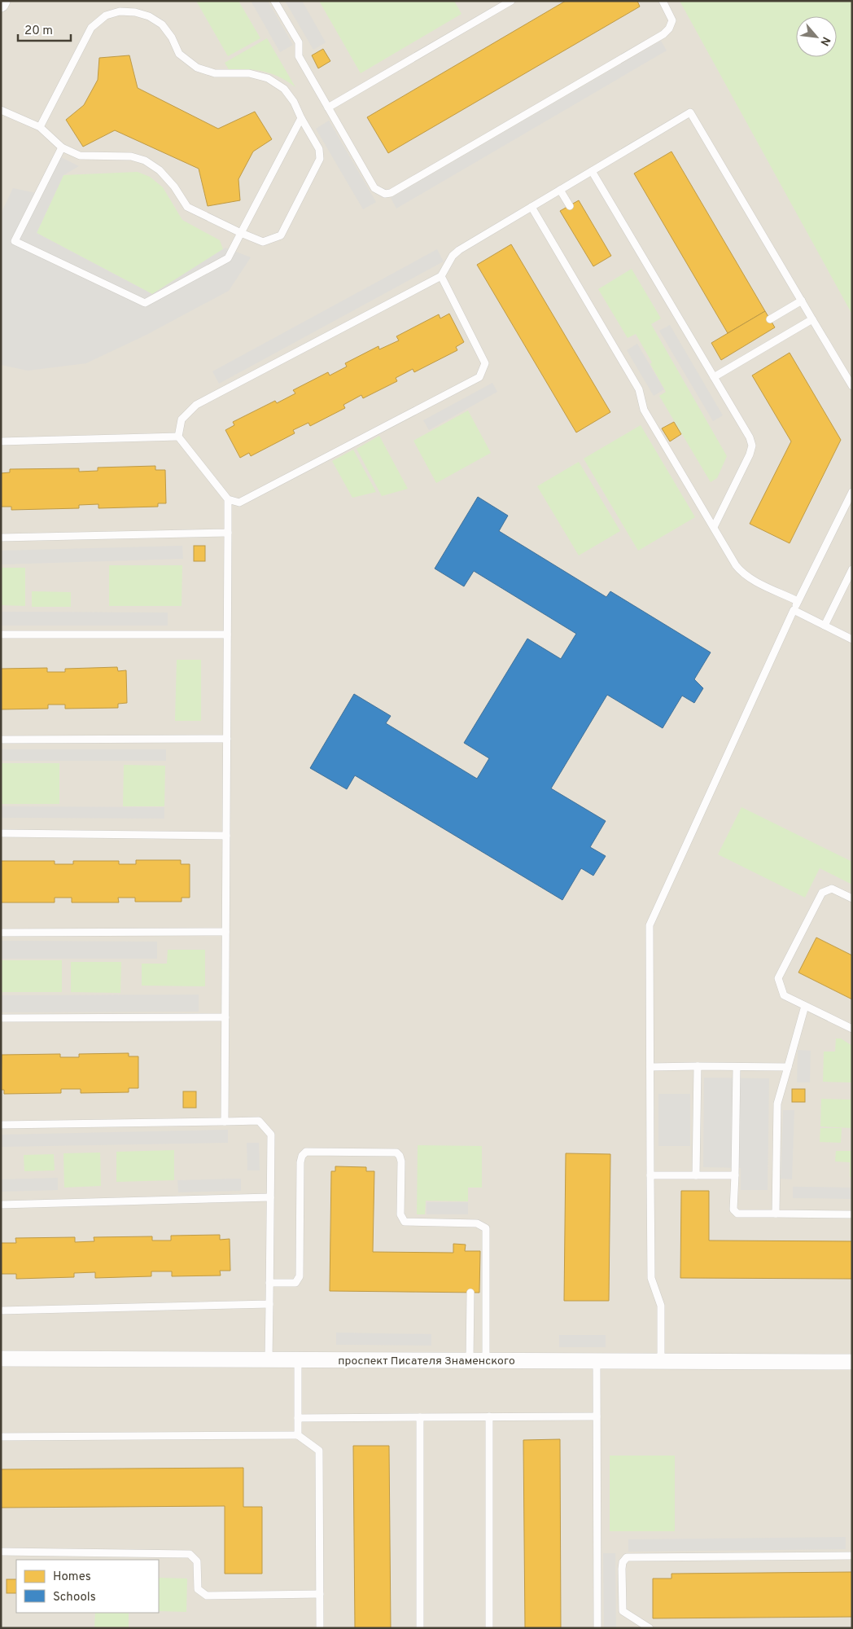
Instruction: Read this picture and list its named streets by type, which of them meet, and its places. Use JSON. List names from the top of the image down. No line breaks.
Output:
{"streets":{"street":["проспект Писателя Знаменского"]},"legend":["Homes","Schools"],"scale_bar":"20 m","north":"bottom right"}
